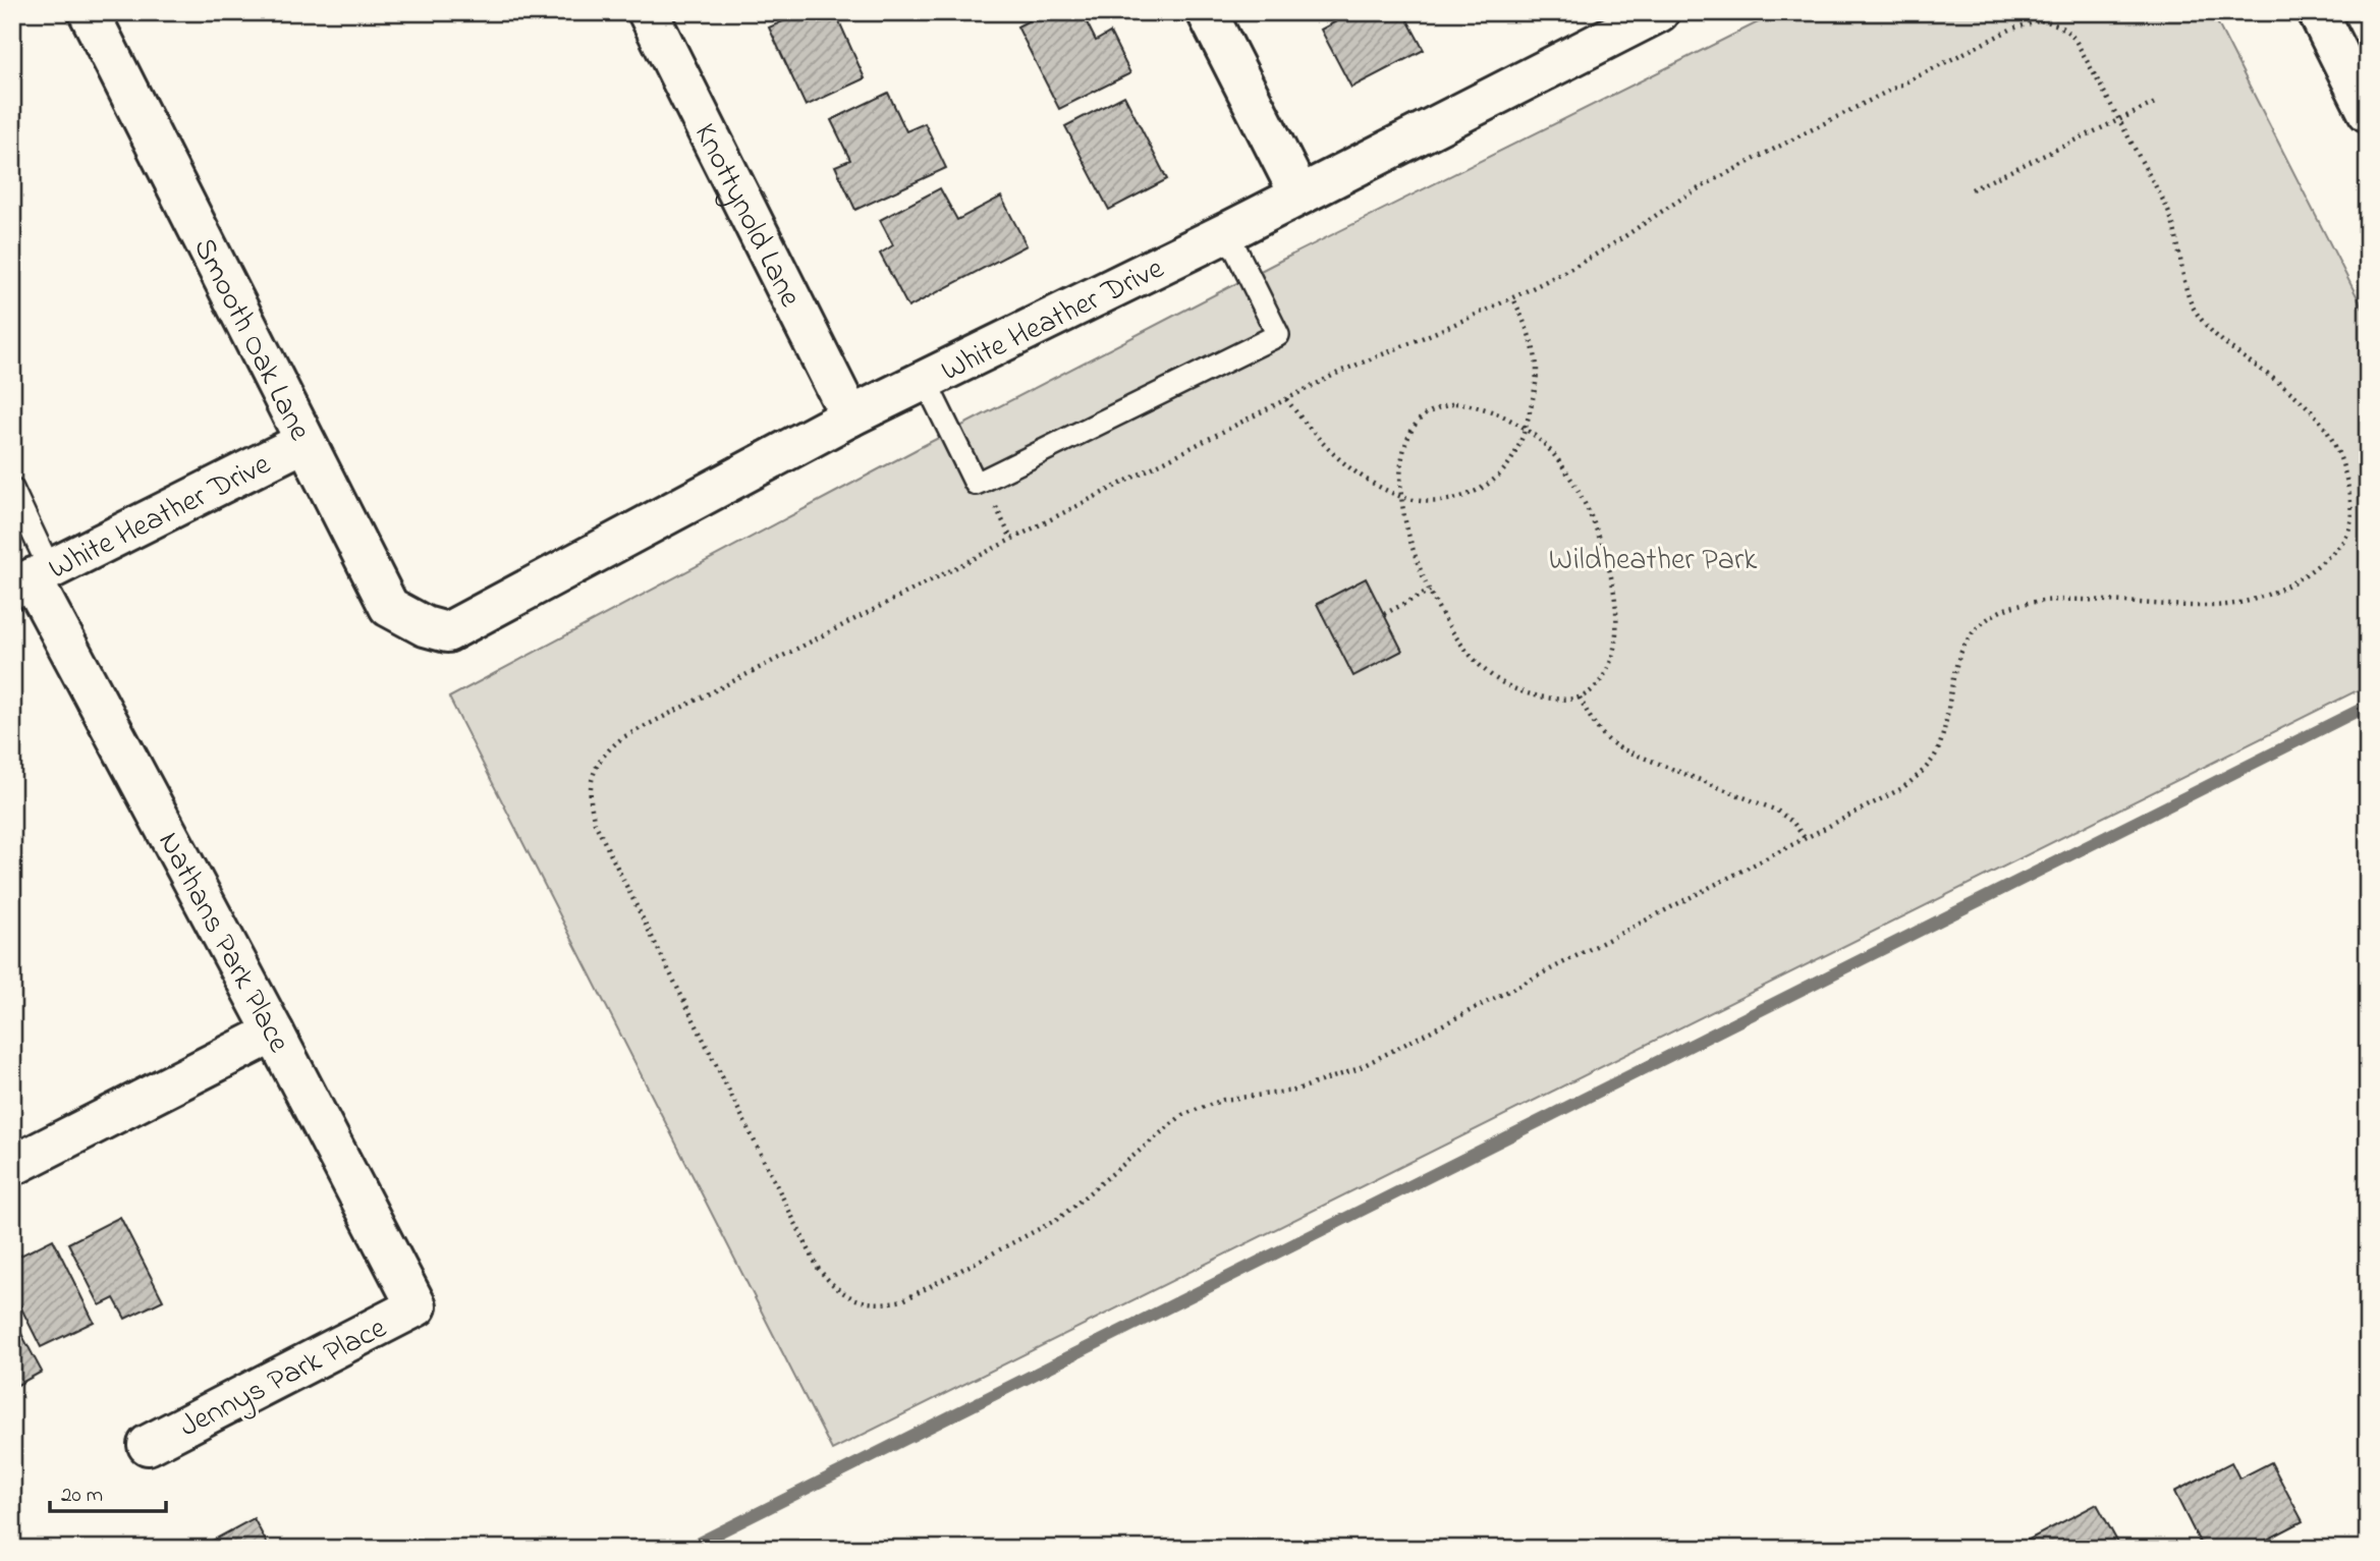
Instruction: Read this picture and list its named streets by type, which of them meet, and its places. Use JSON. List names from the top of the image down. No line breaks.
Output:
{"streets":{"street":["Knottynold Lane","White Heather Drive","Smooth Oak Lane","Nathans Park Place","Jennys Park Place"]},"crossings":[["Knottynold Lane","White Heather Drive"],["White Heather Drive","Smooth Oak Lane"],["White Heather Drive","Nathans Park Place"],["Nathans Park Place","Jennys Park Place"]],"parks":["Wildheather Park"],"scale_bar":"20 m"}
